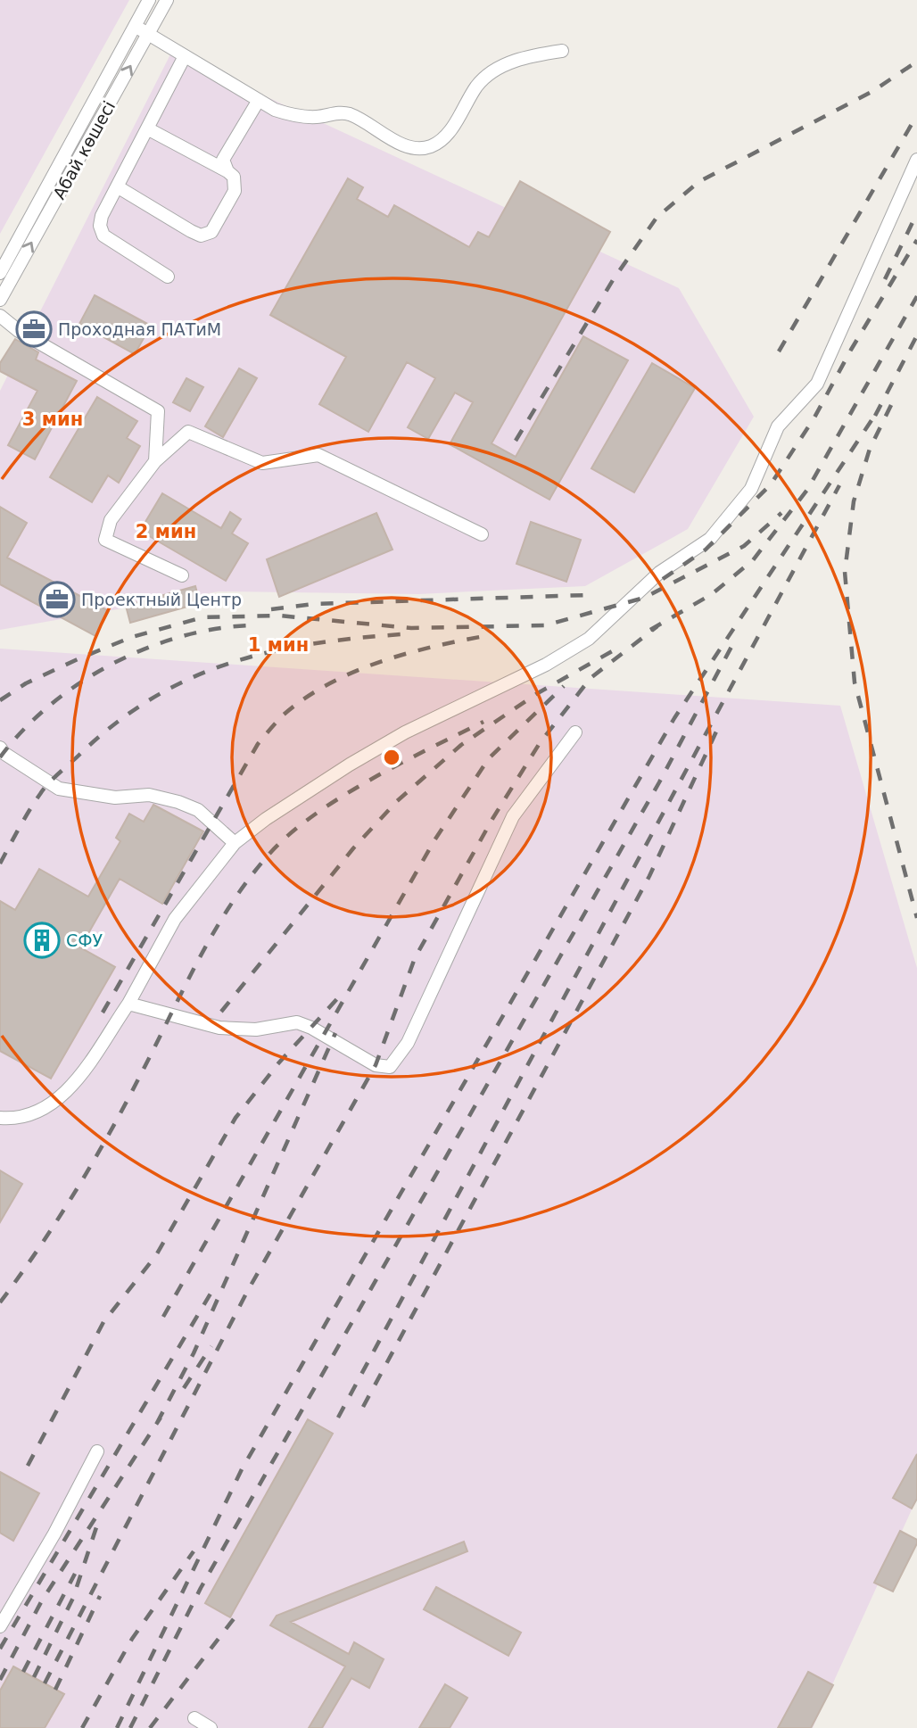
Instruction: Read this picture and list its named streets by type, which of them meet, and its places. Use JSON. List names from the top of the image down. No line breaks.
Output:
{"streets":{"street":["Абай көшесі"]},"places":{"office":["Проходная ПАТиМ","Проектный Центр"],"building":["СФУ"]},"rings":["3 мин","2 мин","1 мин"]}
